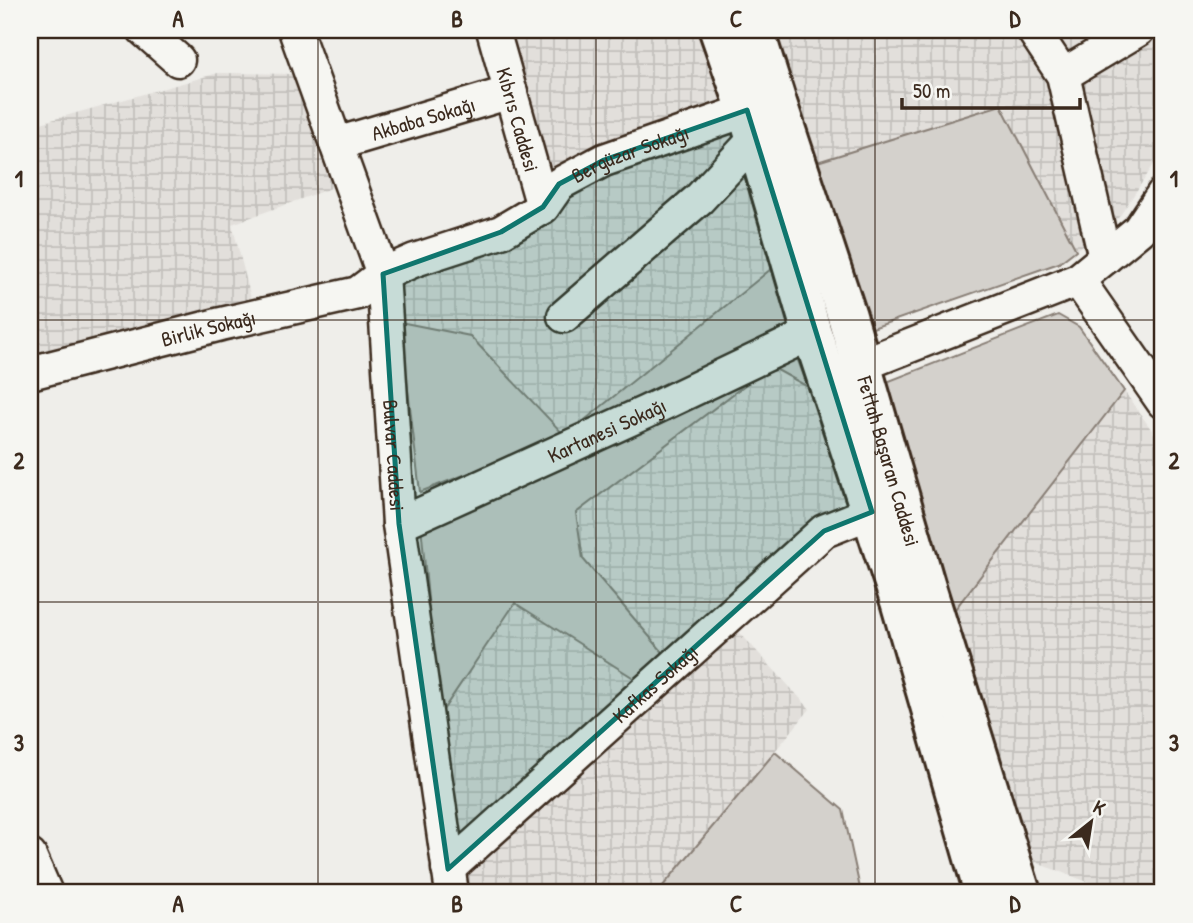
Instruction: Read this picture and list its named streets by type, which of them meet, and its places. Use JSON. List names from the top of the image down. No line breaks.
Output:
{"streets":{"main road":["Fettah Başaran Caddesi"],"street":["Akbaba Sokağı","Kıbrıs Caddesi","Bergüzar Sokağı","Birlik Sokağı","Kartanesi Sokağı","Bulvar Caddesi","Kafkas Sokağı"]},"crossings":[["Akbaba Sokağı","Kıbrıs Caddesi"],["Akbaba Sokağı","Bulvar Caddesi"],["Kıbrıs Caddesi","Bergüzar Sokağı"],["Bergüzar Sokağı","Birlik Sokağı"],["Bergüzar Sokağı","Bulvar Caddesi"],["Bergüzar Sokağı","Fettah Başaran Caddesi"],["Birlik Sokağı","Bulvar Caddesi"],["Kartanesi Sokağı","Bulvar Caddesi"],["Kartanesi Sokağı","Fettah Başaran Caddesi"],["Bulvar Caddesi","Kafkas Sokağı"],["Fettah Başaran Caddesi","Kafkas Sokağı"]],"scale_bar":"50 m","north":"top right","grid":{"columns":["A","B","C","D"],"rows":["1","2","3"]}}
